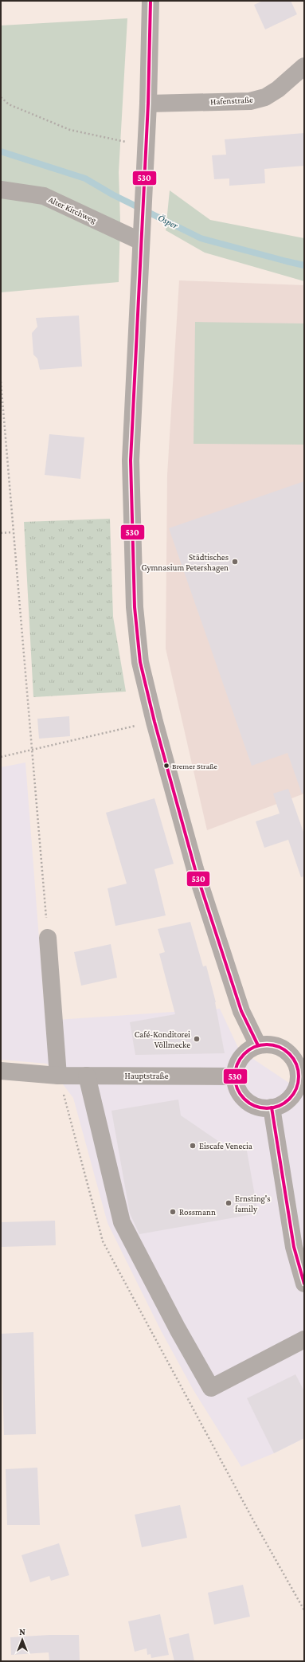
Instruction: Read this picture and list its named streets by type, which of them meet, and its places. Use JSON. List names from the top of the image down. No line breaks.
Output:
{"streets":{"street":["Hafenstraße","Alter Kirchweg","Hauptstraße"]},"water":["Ösper"],"places":["Städtisches Gymnasium Petershagen","Bremer Straße","Café-Konditorei Völlmecke","Eiscafe Venecia","Ernsting's family","Rossmann"],"lines":["transit line 530"],"north":"top"}
